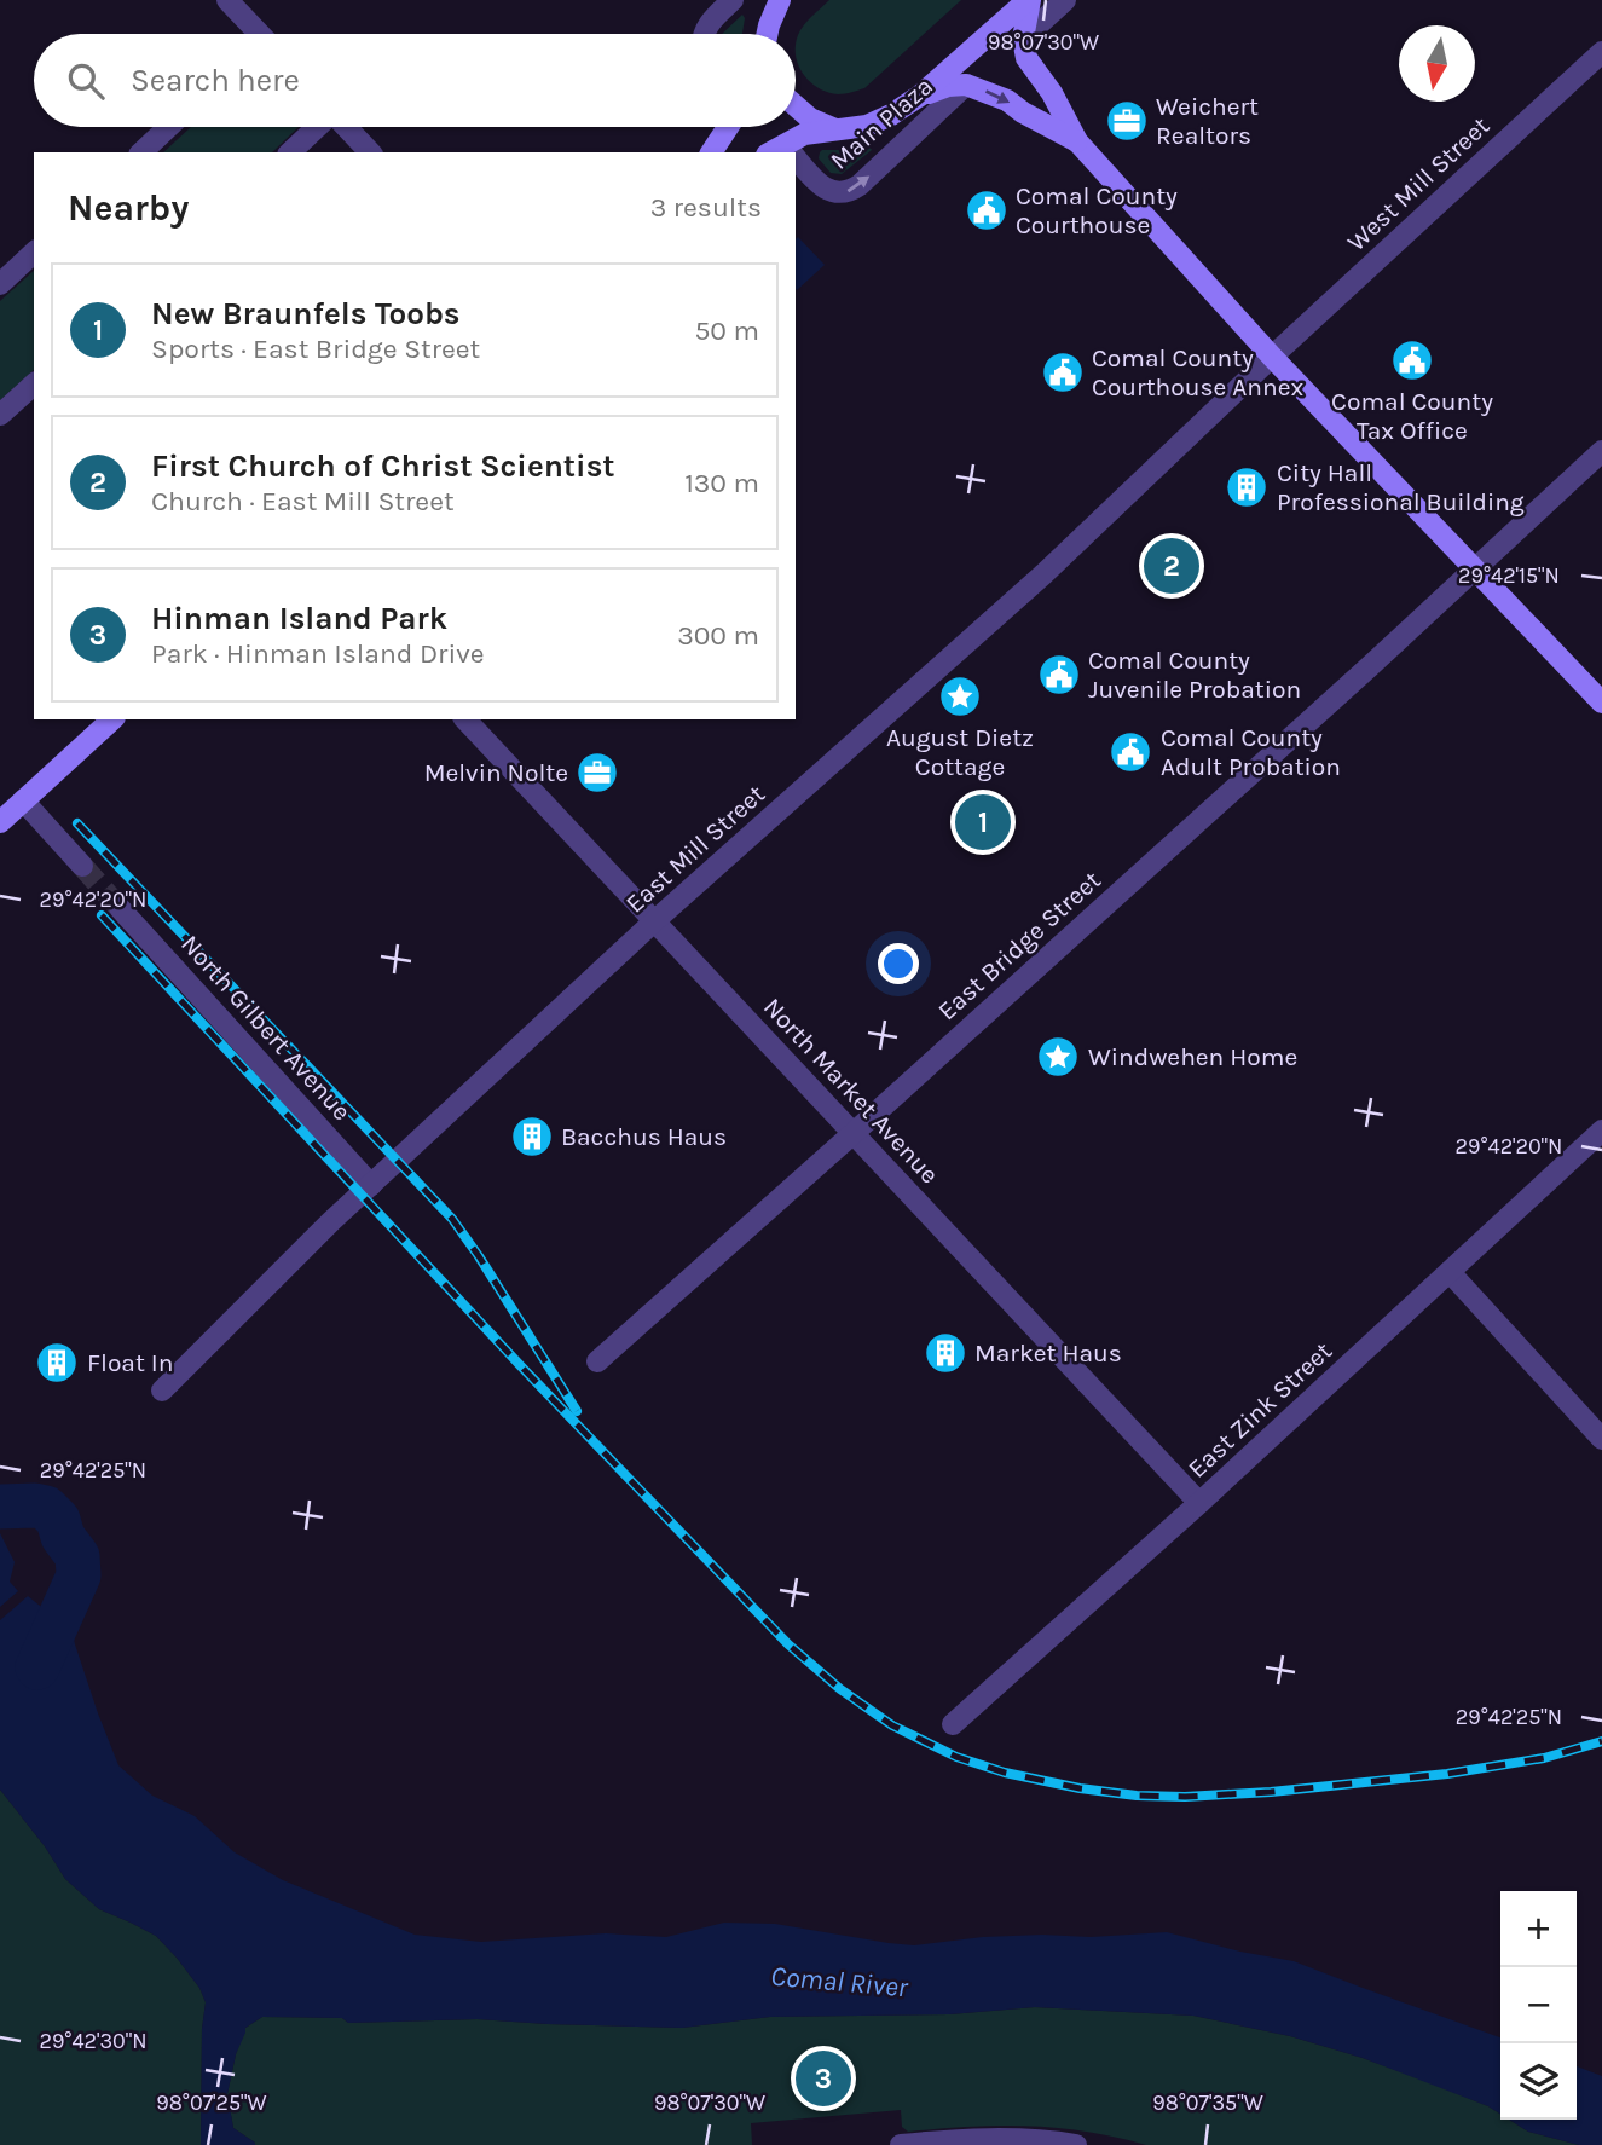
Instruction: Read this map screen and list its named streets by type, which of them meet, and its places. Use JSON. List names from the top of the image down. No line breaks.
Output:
{"streets":{"main road":["Main Plaza"],"street":["West Mill Street","East Mill Street","East Bridge Street","North Gilbert Avenue","North Market Avenue","East Zink Street"]},"crossings":[["West Mill Street","East Mill Street"],["East Mill Street","North Gilbert Avenue"],["East Mill Street","North Market Avenue"],["East Bridge Street","North Market Avenue"],["North Market Avenue","East Zink Street"]],"water":["Comal River"],"places":{"office":["Weichert Realtors","Melvin Nolte"],"public building":["Comal County Courthouse","Comal County Tax Office","Comal County Courthouse Annex","Comal County Juvenile Probation","Comal County Adult Probation"],"building":["City Hall Professional Building","Bacchus Haus","Market Haus","Float In"],"place":["August Dietz Cottage","Windwehen Home"]},"north":"bottom","page":{"search":"Search here","heading":["Nearby","3 results"],"list":[{"mark":"1","name":"New Braunfels Toobs","note":"Sports · East Bridge Street","value":"50 m"},{"mark":"2","name":"First Church of Christ Scientist","note":"Church · East Mill Street","value":"130 m"},{"mark":"3","name":"Hinman Island Park","note":"Park · Hinman Island Drive","value":"300 m"}],"pins":["2","1","3"],"map_buttons":["+","−"]},"coordinates":["98°07'30\"W","29°42'15\"N","29°42'20\"N","29°42'25\"N","29°42'30\"N","98°07'25\"W","98°07'35\"W"]}
